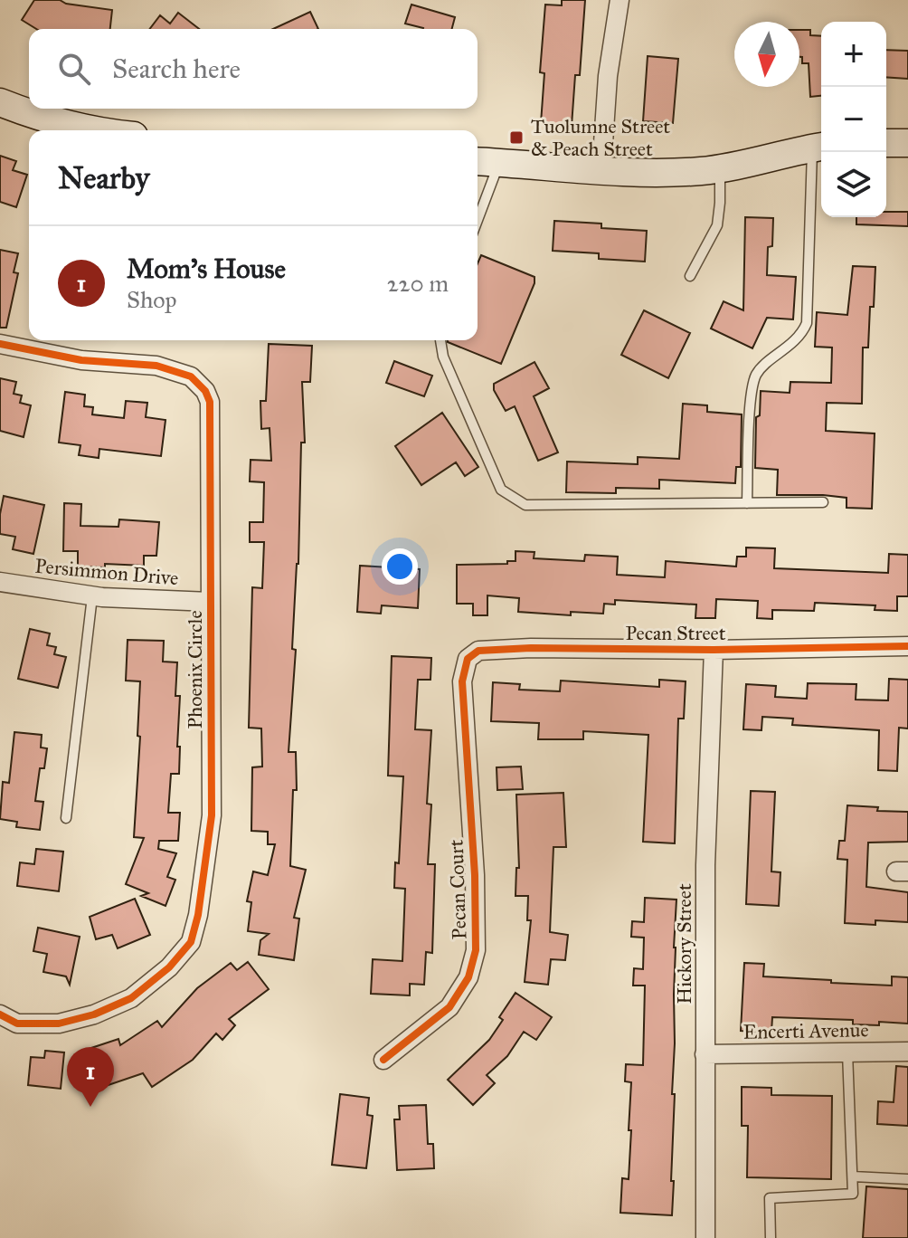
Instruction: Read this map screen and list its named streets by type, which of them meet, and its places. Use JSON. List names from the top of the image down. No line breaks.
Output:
{"streets":{"street":["Persimmon Drive","Pecan Street","Phoenix Circle","Pecan Court","Hickory Street","Encerti Avenue"]},"crossings":[["Persimmon Drive","Phoenix Circle"],["Pecan Street","Pecan Court"],["Pecan Street","Hickory Street"],["Hickory Street","Encerti Avenue"]],"places":{"transit":["Tuolumne Street & Peach Street"]},"north":"bottom","page":{"map_buttons":["+","−"],"search":"Search here","heading":"Nearby","list":[{"mark":"1","name":"Mom’s House","note":"Shop","value":"220 m"}],"pins":"1"}}
